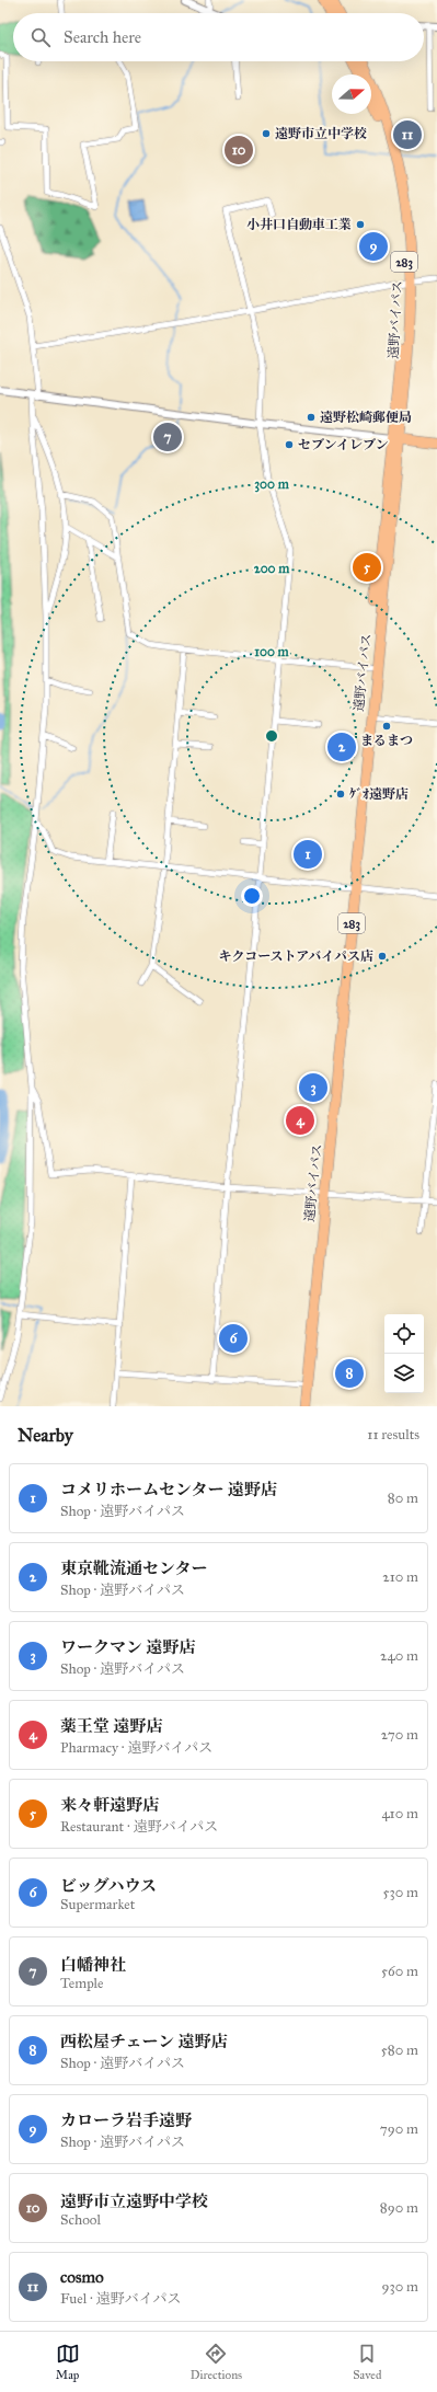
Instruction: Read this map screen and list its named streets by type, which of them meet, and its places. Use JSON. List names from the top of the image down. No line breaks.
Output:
{"streets":{"highway":["283","遠野バイパス"]},"places":["遠野市立中学校","小井口自動車工業","遠野松崎郵便局","セブンイレブン","まるまつ","ｹﾞｵ遠野店","キクコーストアバイパス店"],"north":"right","page":{"search":"Search here","pins":["11","10","9","7","5","2","1","3","4","6","8"],"heading":["Nearby","11 results"],"list":[{"mark":"1","name":"コメリホームセンター 遠野店","note":"Shop · 遠野バイパス","value":"80 m"},{"mark":"2","name":"東京靴流通センター","note":"Shop · 遠野バイパス","value":"210 m"},{"mark":"3","name":"ワークマン 遠野店","note":"Shop · 遠野バイパス","value":"240 m"},{"mark":"4","name":"薬王堂 遠野店","note":"Pharmacy · 遠野バイパス","value":"270 m"},{"mark":"5","name":"来々軒遠野店","note":"Restaurant · 遠野バイパス","value":"410 m"},{"mark":"6","name":"ビッグハウス","note":"Supermarket","value":"530 m"},{"mark":"7","name":"白幡神社","note":"Temple","value":"560 m"},{"mark":"8","name":"西松屋チェーン 遠野店","note":"Shop · 遠野バイパス","value":"580 m"},{"mark":"9","name":"カローラ岩手遠野","note":"Shop · 遠野バイパス","value":"790 m"},{"mark":"10","name":"遠野市立遠野中学校","note":"School","value":"890 m"},{"mark":"11","name":"cosmo","note":"Fuel · 遠野バイパス","value":"930 m"}],"nav":["Map","Directions","Saved"]},"rings":["300 m","200 m","100 m"]}
